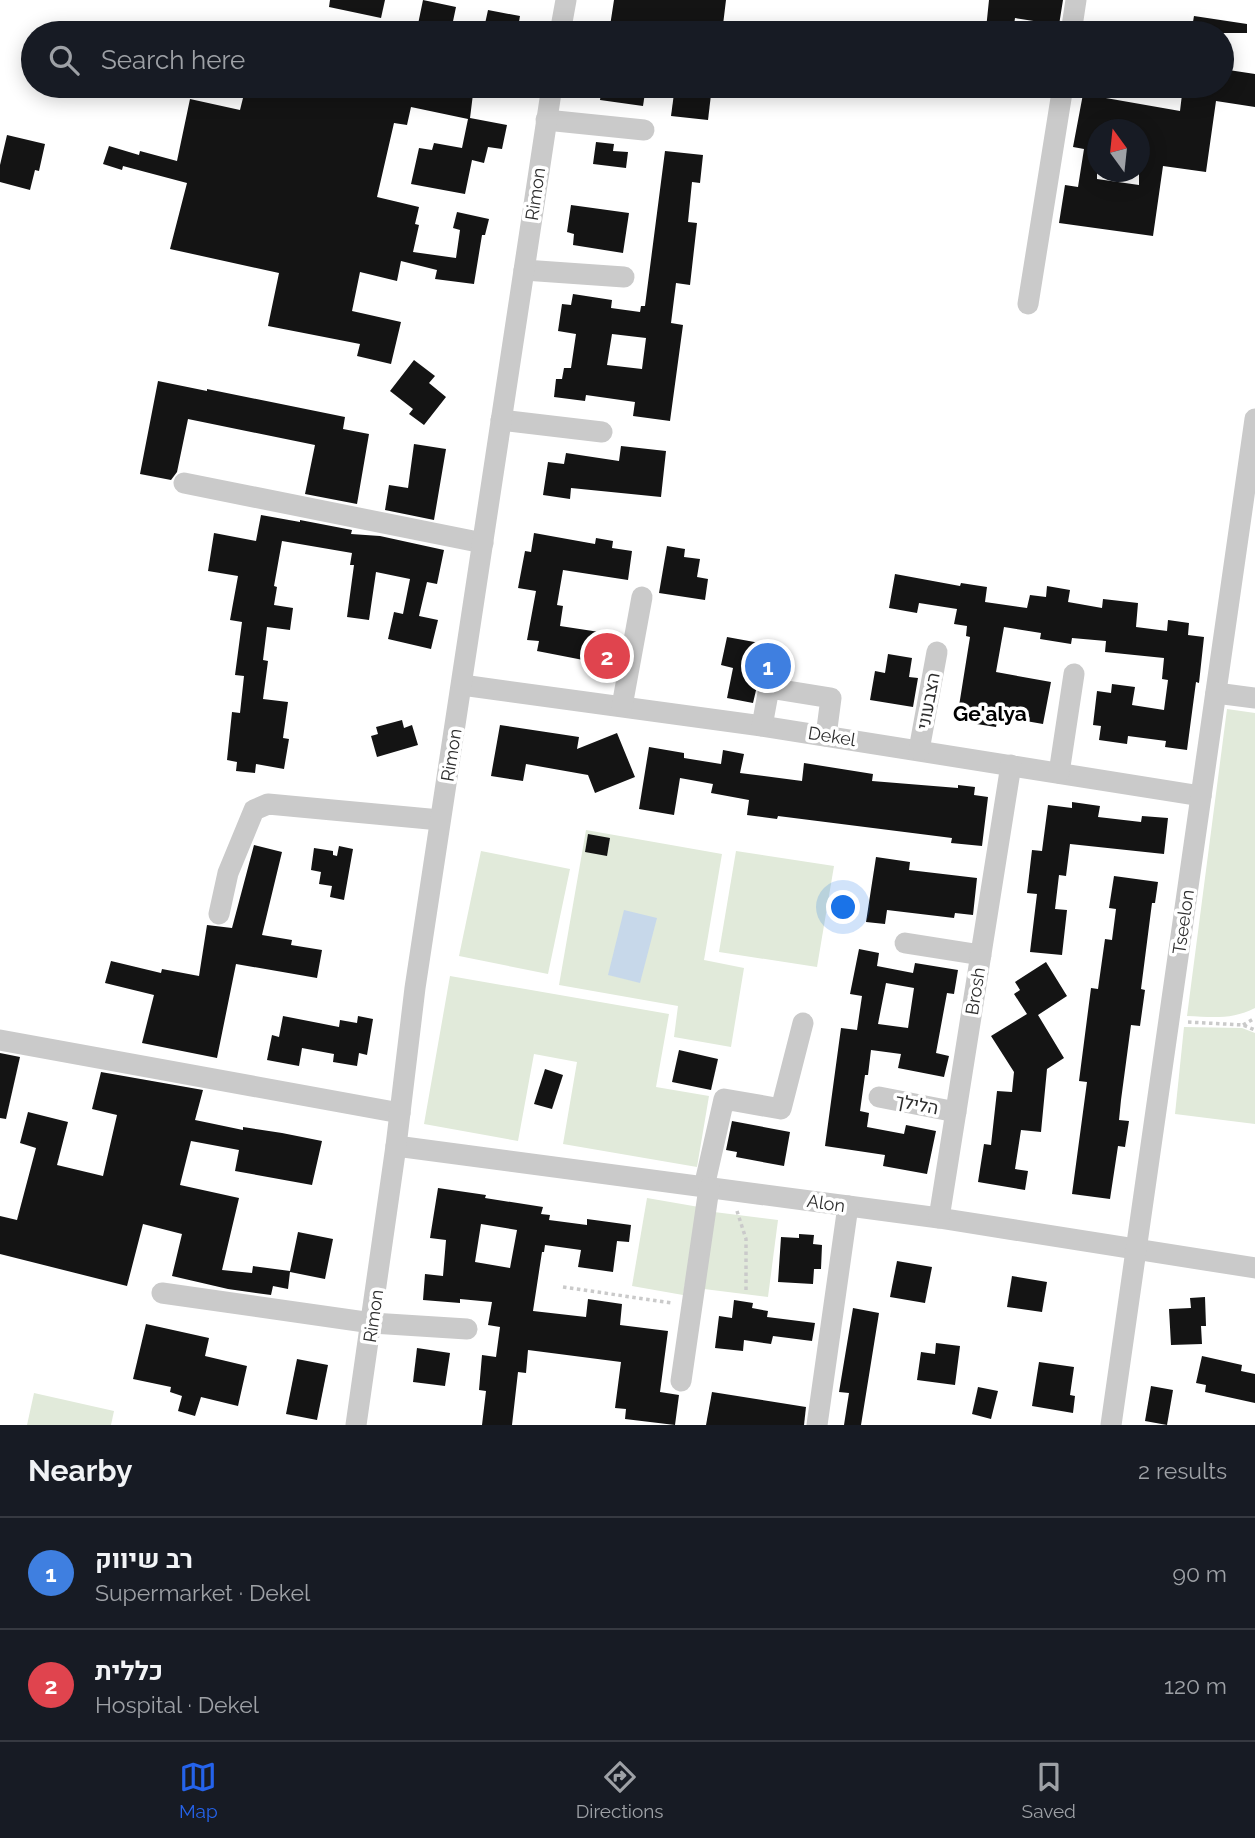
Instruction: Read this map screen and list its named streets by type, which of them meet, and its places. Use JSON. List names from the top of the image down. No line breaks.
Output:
{"streets":{"street":["Rimon","הצבעוני","Dekel","Tseelon","Brosh","הלילך","Alon"]},"crossings":[["Rimon","Dekel"],["Rimon","Alon"],["הצבעוני","Dekel"],["Dekel","Tseelon"],["Dekel","Brosh"],["Tseelon","Alon"],["Brosh","הלילך"],["Brosh","Alon"]],"districts":["Ge'alya"],"north":"top","page":{"search":"Search here","pins":["2","1"],"heading":["Nearby","2 results"],"list":[{"mark":"1","name":"רב שיווק","note":"Supermarket · Dekel","value":"90 m"},{"mark":"2","name":"כללית","note":"Hospital · Dekel","value":"120 m"}],"nav":["Map","Directions","Saved"]}}
